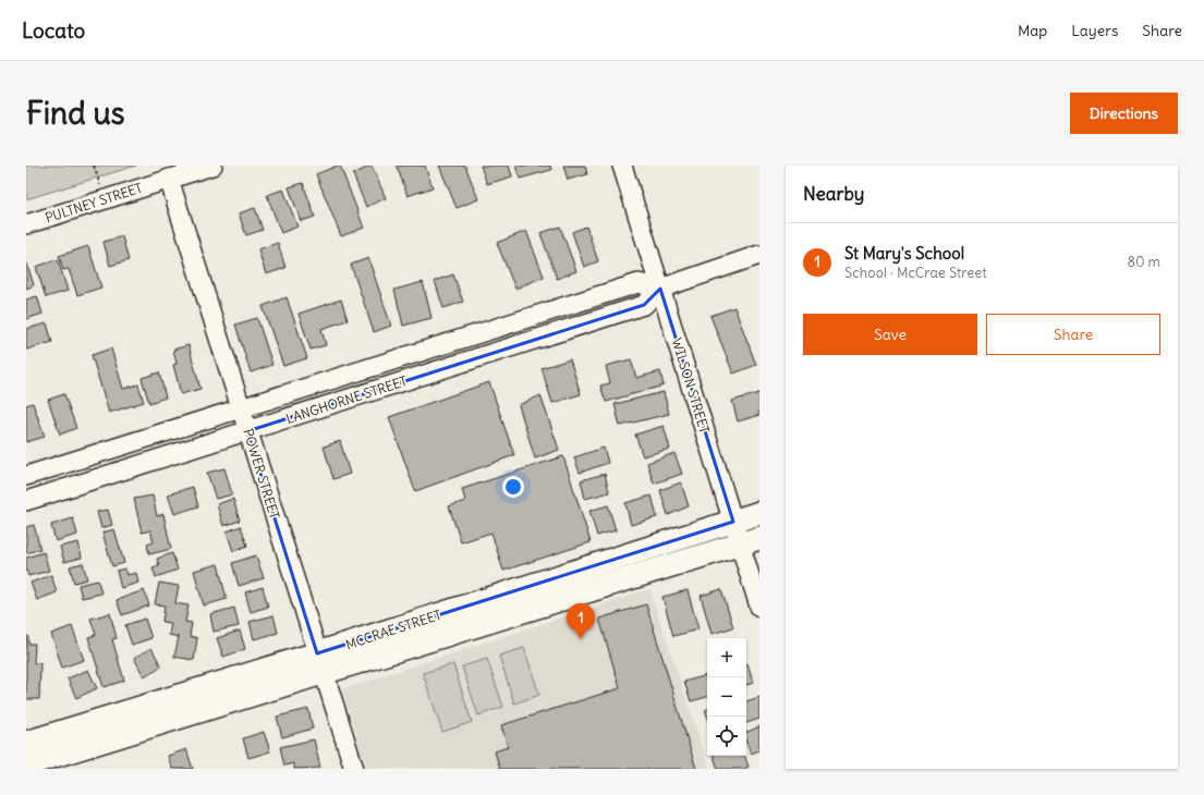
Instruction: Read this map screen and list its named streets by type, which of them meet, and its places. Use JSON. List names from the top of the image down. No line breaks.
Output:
{"streets":{"main road":["MCCRAE STREET"],"street":["PULTNEY STREET","WILSON STREET","LANGHORNE STREET","POWER STREET"]},"crossings":[["PULTNEY STREET","POWER STREET"],["WILSON STREET","LANGHORNE STREET"],["WILSON STREET","MCCRAE STREET"],["LANGHORNE STREET","POWER STREET"],["POWER STREET","MCCRAE STREET"]],"page":{"header":"Locato","nav":["Map","Layers","Share"],"buttons":["Directions",["Save","Share"]],"title":"Find us","heading":"Nearby","list":[{"mark":"1","name":"St Mary's School","note":"School · McCrae Street","value":"80 m"}],"pins":"1","map_buttons":["+","−"]}}
